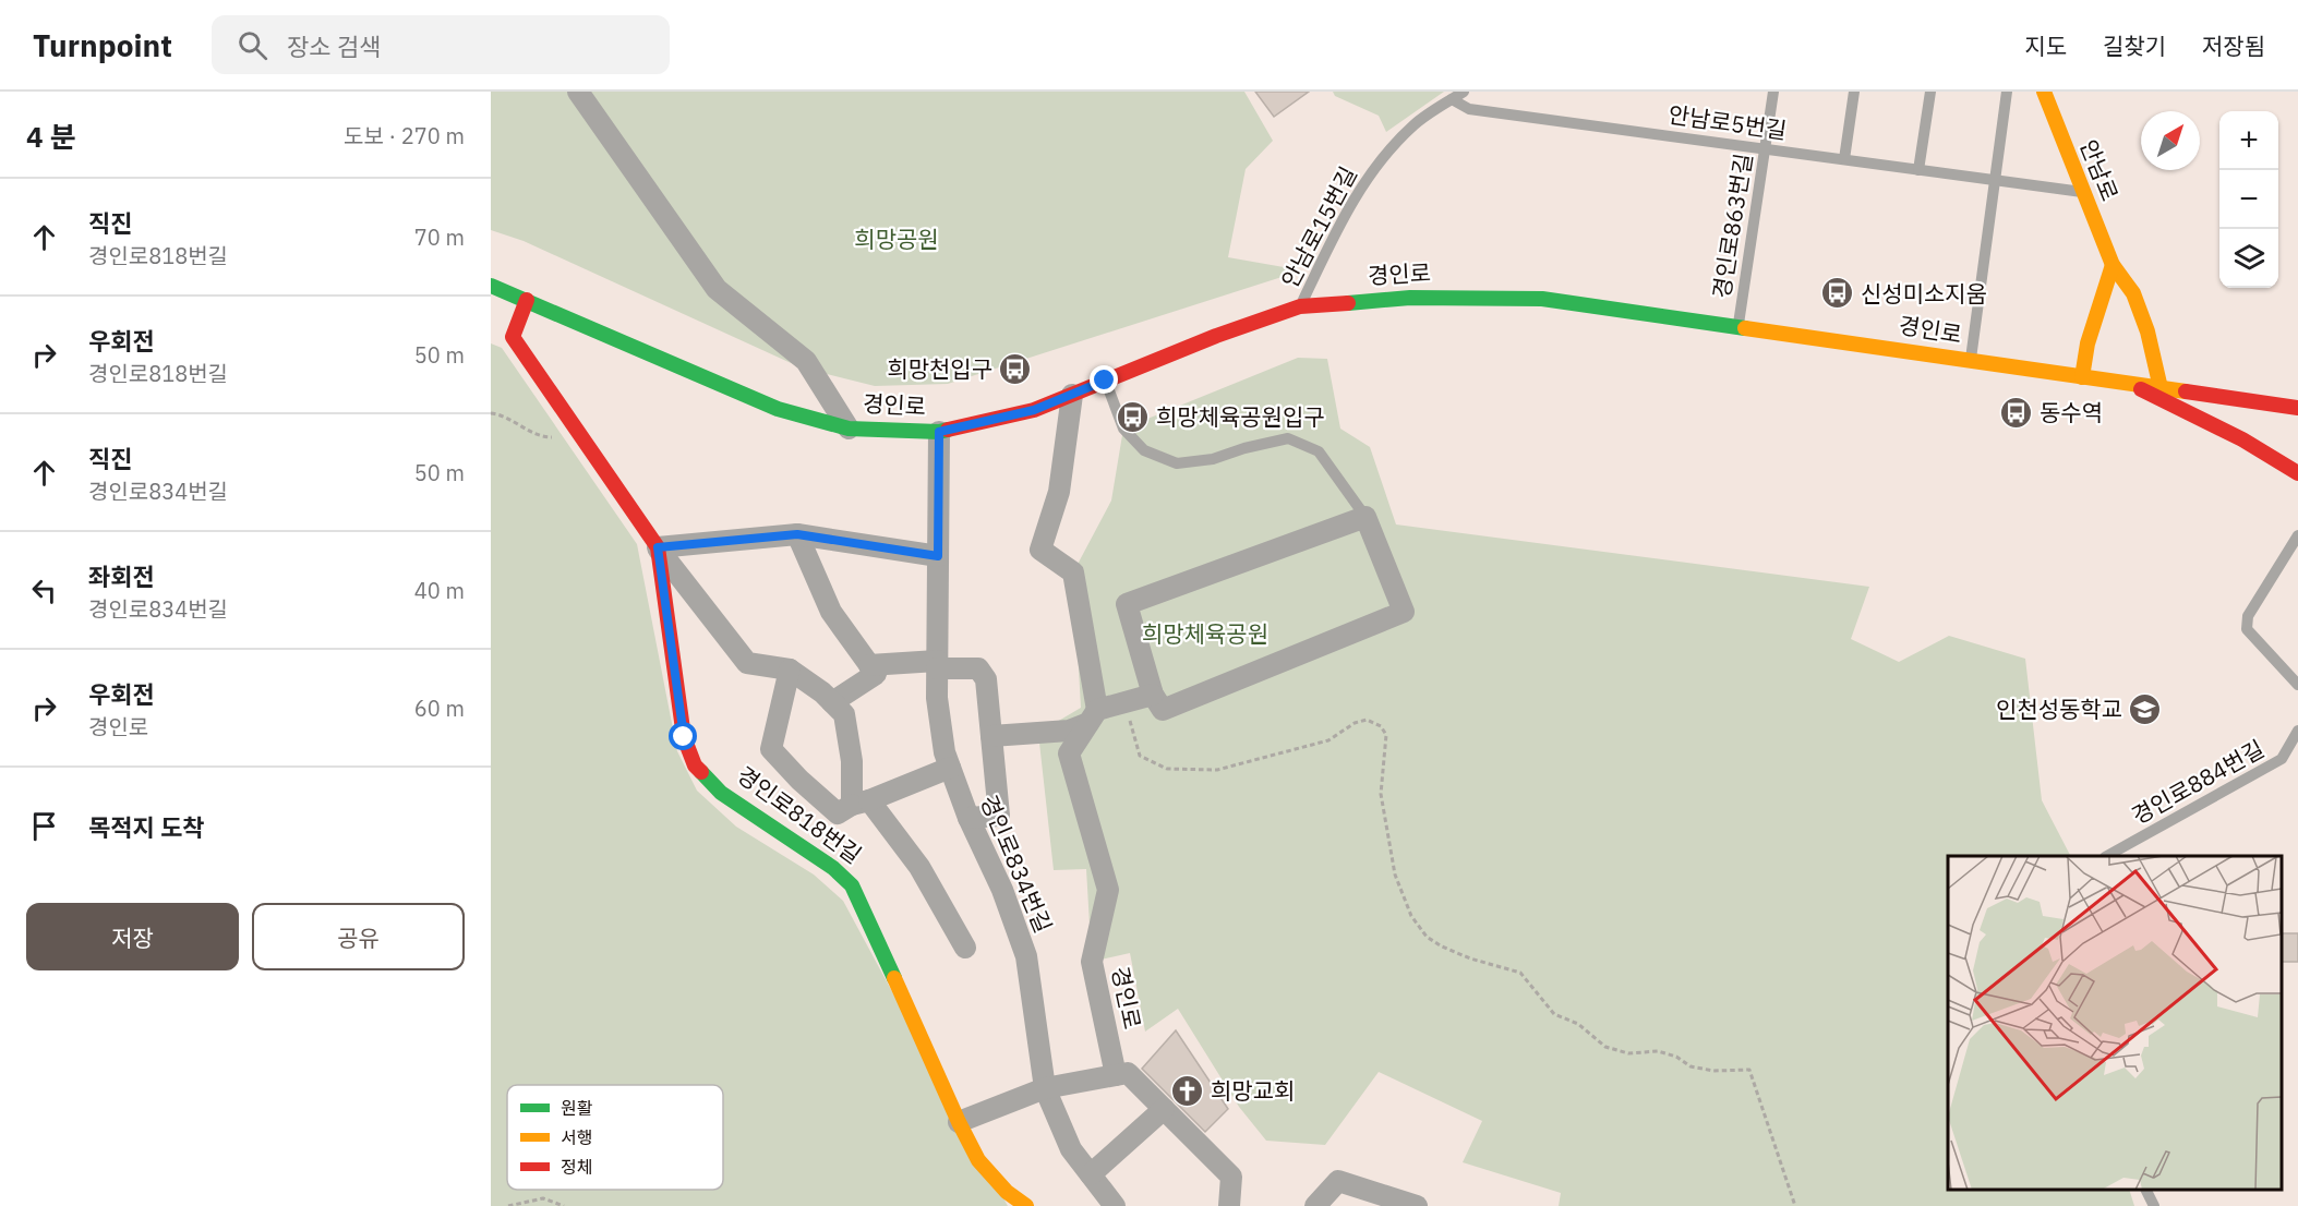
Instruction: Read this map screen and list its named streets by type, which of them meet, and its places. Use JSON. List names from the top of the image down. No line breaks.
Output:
{"streets":{"main road":["안남로","경인로","경인로818번길"],"street":["경인로834번길"],"lane":["안남로5번길","경인로863번길","안남로15번길","경인로884번길"]},"crossings":[["안남로5번길","안남로"],["안남로5번길","경인로863번길"],["안남로5번길","안남로15번길"],["안남로5번길","경인로"],["안남로","경인로"],["경인로863번길","경인로"],["안남로15번길","경인로"],["경인로","경인로818번길"],["경인로","경인로834번길"]],"parks":["희망공원","희망체육공원"],"places":{"bus stop":["신성미소지움","희망천입구","동수역","희망체육공원입구"],"school or university":["인천성동학교"],"church":["희망교회"]},"legend":["원활","서행","정체"],"north":"top right","page":{"header":"Turnpoint","search":"장소 검색","nav":["지도","길찾기","저장됨"],"heading":["4 분","도보 · 270 m"],"map_buttons":["+","−"],"list":[["직진","경인로818번길","70 m"],["우회전","경인로818번길","50 m"],["직진","경인로834번길","50 m"],["좌회전","경인로834번길","40 m"],["우회전","경인로","60 m"],"목적지 도착"],"buttons":["저장","공유"]}}
